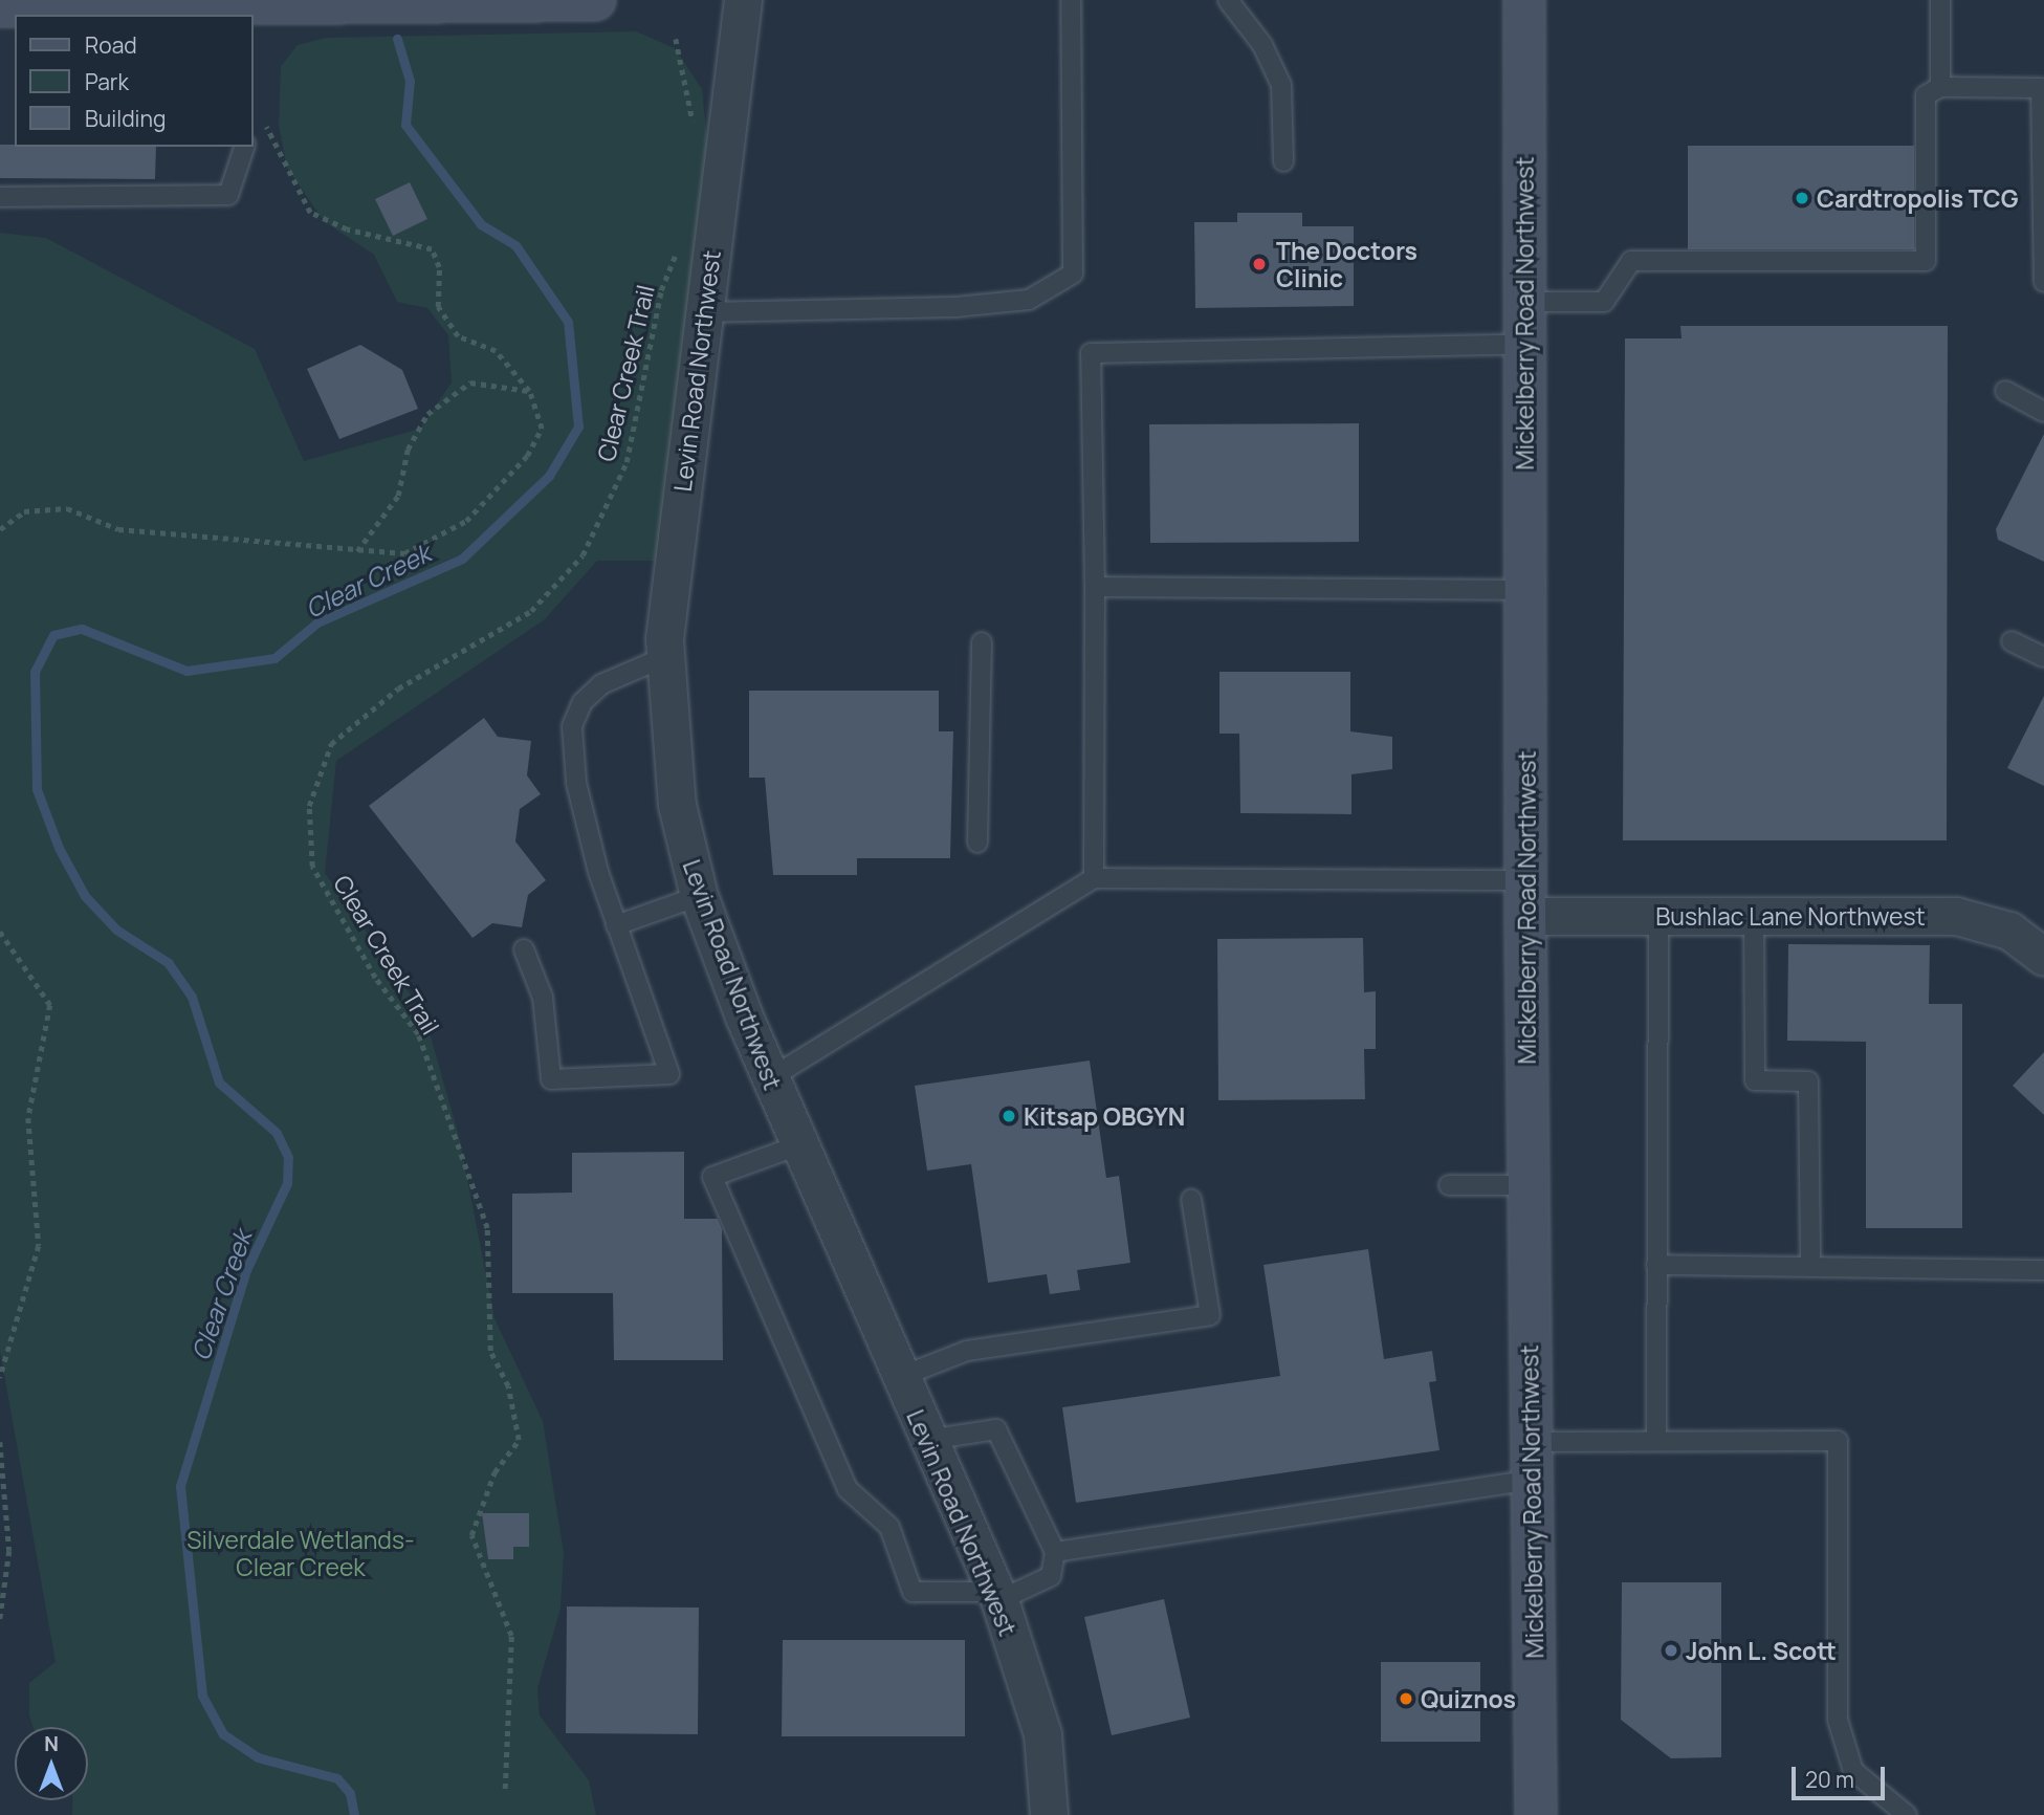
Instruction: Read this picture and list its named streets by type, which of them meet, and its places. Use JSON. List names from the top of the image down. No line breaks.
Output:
{"streets":{"street":["Mickelberry Road Northwest","Levin Road Northwest","Bushlac Lane Northwest"],"path":["Clear Creek Trail"]},"crossings":[["Mickelberry Road Northwest","Bushlac Lane Northwest"]],"water":["Clear Creek"],"parks":["Silverdale Wetlands- Clear Creek"],"places":["Cardtropolis TCG","The Doctors Clinic","Kitsap OBGYN","John L. Scott","Quiznos"],"legend":["Road","Park","Building"],"scale_bar":"20 m","north":"top"}
